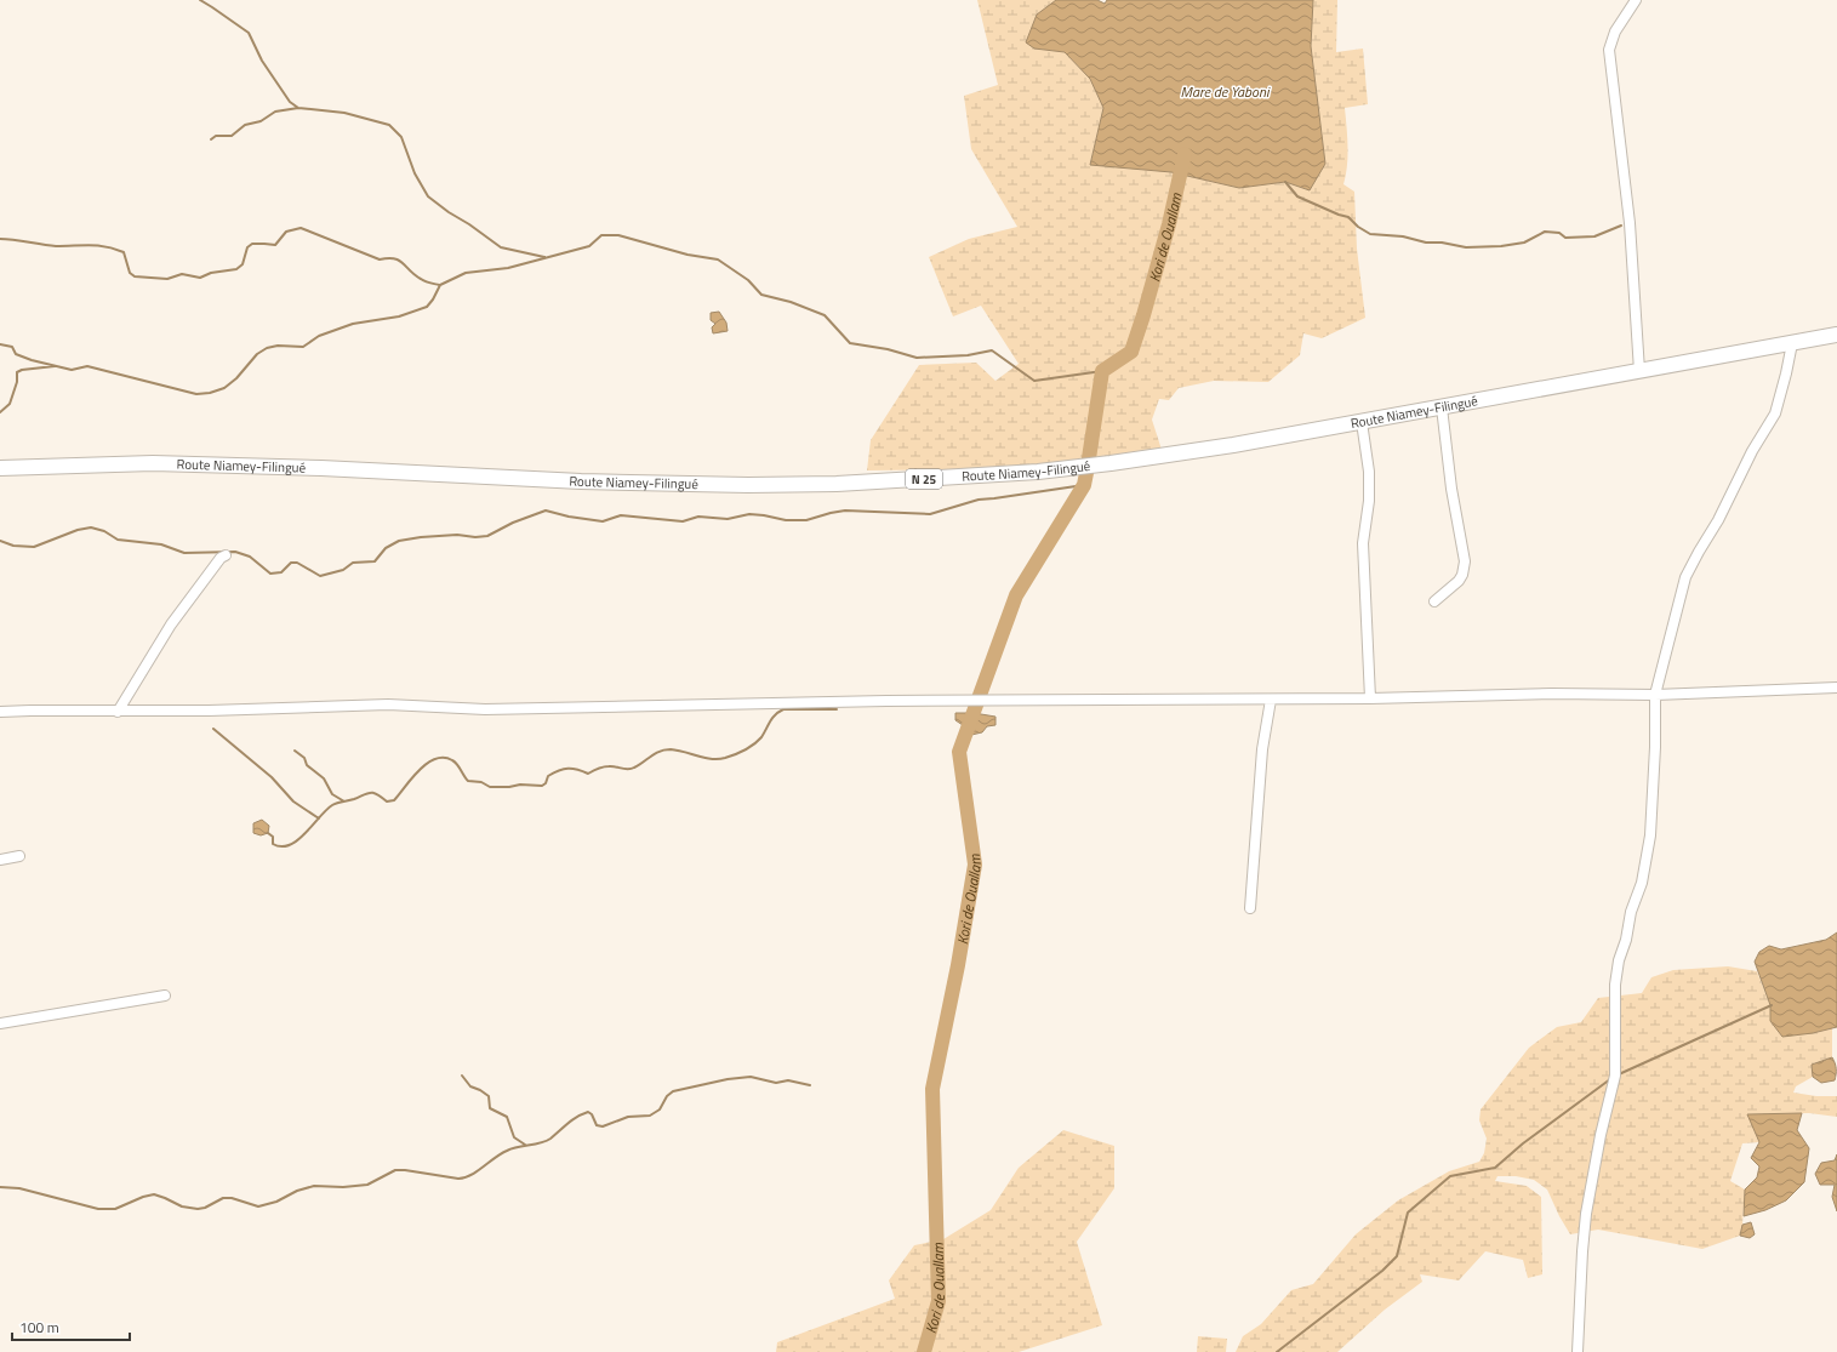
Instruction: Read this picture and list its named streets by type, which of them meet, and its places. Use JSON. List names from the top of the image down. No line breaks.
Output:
{"streets":{"main road":["Route Niamey-Filingué","N 25"]},"water":["Mare de Yaboni","Kori de Ouallam"],"scale_bar":"100 m"}
